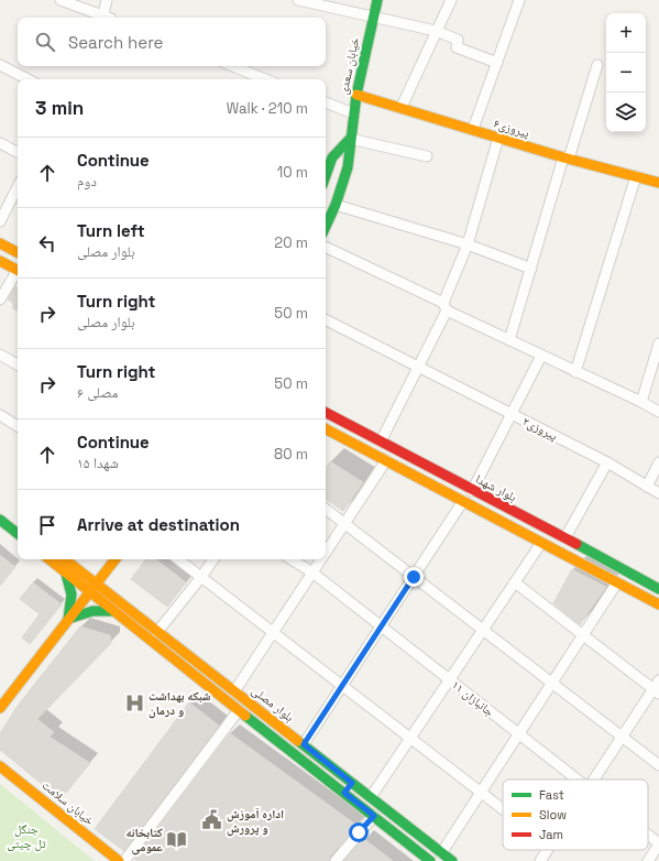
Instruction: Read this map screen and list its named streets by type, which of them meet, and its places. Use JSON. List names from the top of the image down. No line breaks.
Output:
{"streets":{"main road":["خیابان سعدی","پیروزی۶","بلوار شهدا","بلوار مصلی","خیابان سلامت"],"street":["پیروزی۲","جانبازان ۱۱"]},"crossings":[["خیابان سعدی","پیروزی۶"]],"parks":["جنگل تل چیتی"],"places":{"hospital":["شبکه بهداشت و درمان"],"public building":["اداره آموزش و پرورش"],"library":["کتابخانه عمومی"]},"legend":["Fast","Slow","Jam"],"page":{"map_buttons":["+","−"],"search":"Search here","heading":["3 min","Walk · 210 m"],"list":[["Continue","دوم","10 m"],["Turn left","بلوار مصلی","20 m"],["Turn right","بلوار مصلی","50 m"],["Turn right","مصلی ۶","50 m"],["Continue","شهدا ۱۵","80 m"],"Arrive at destination"]}}
